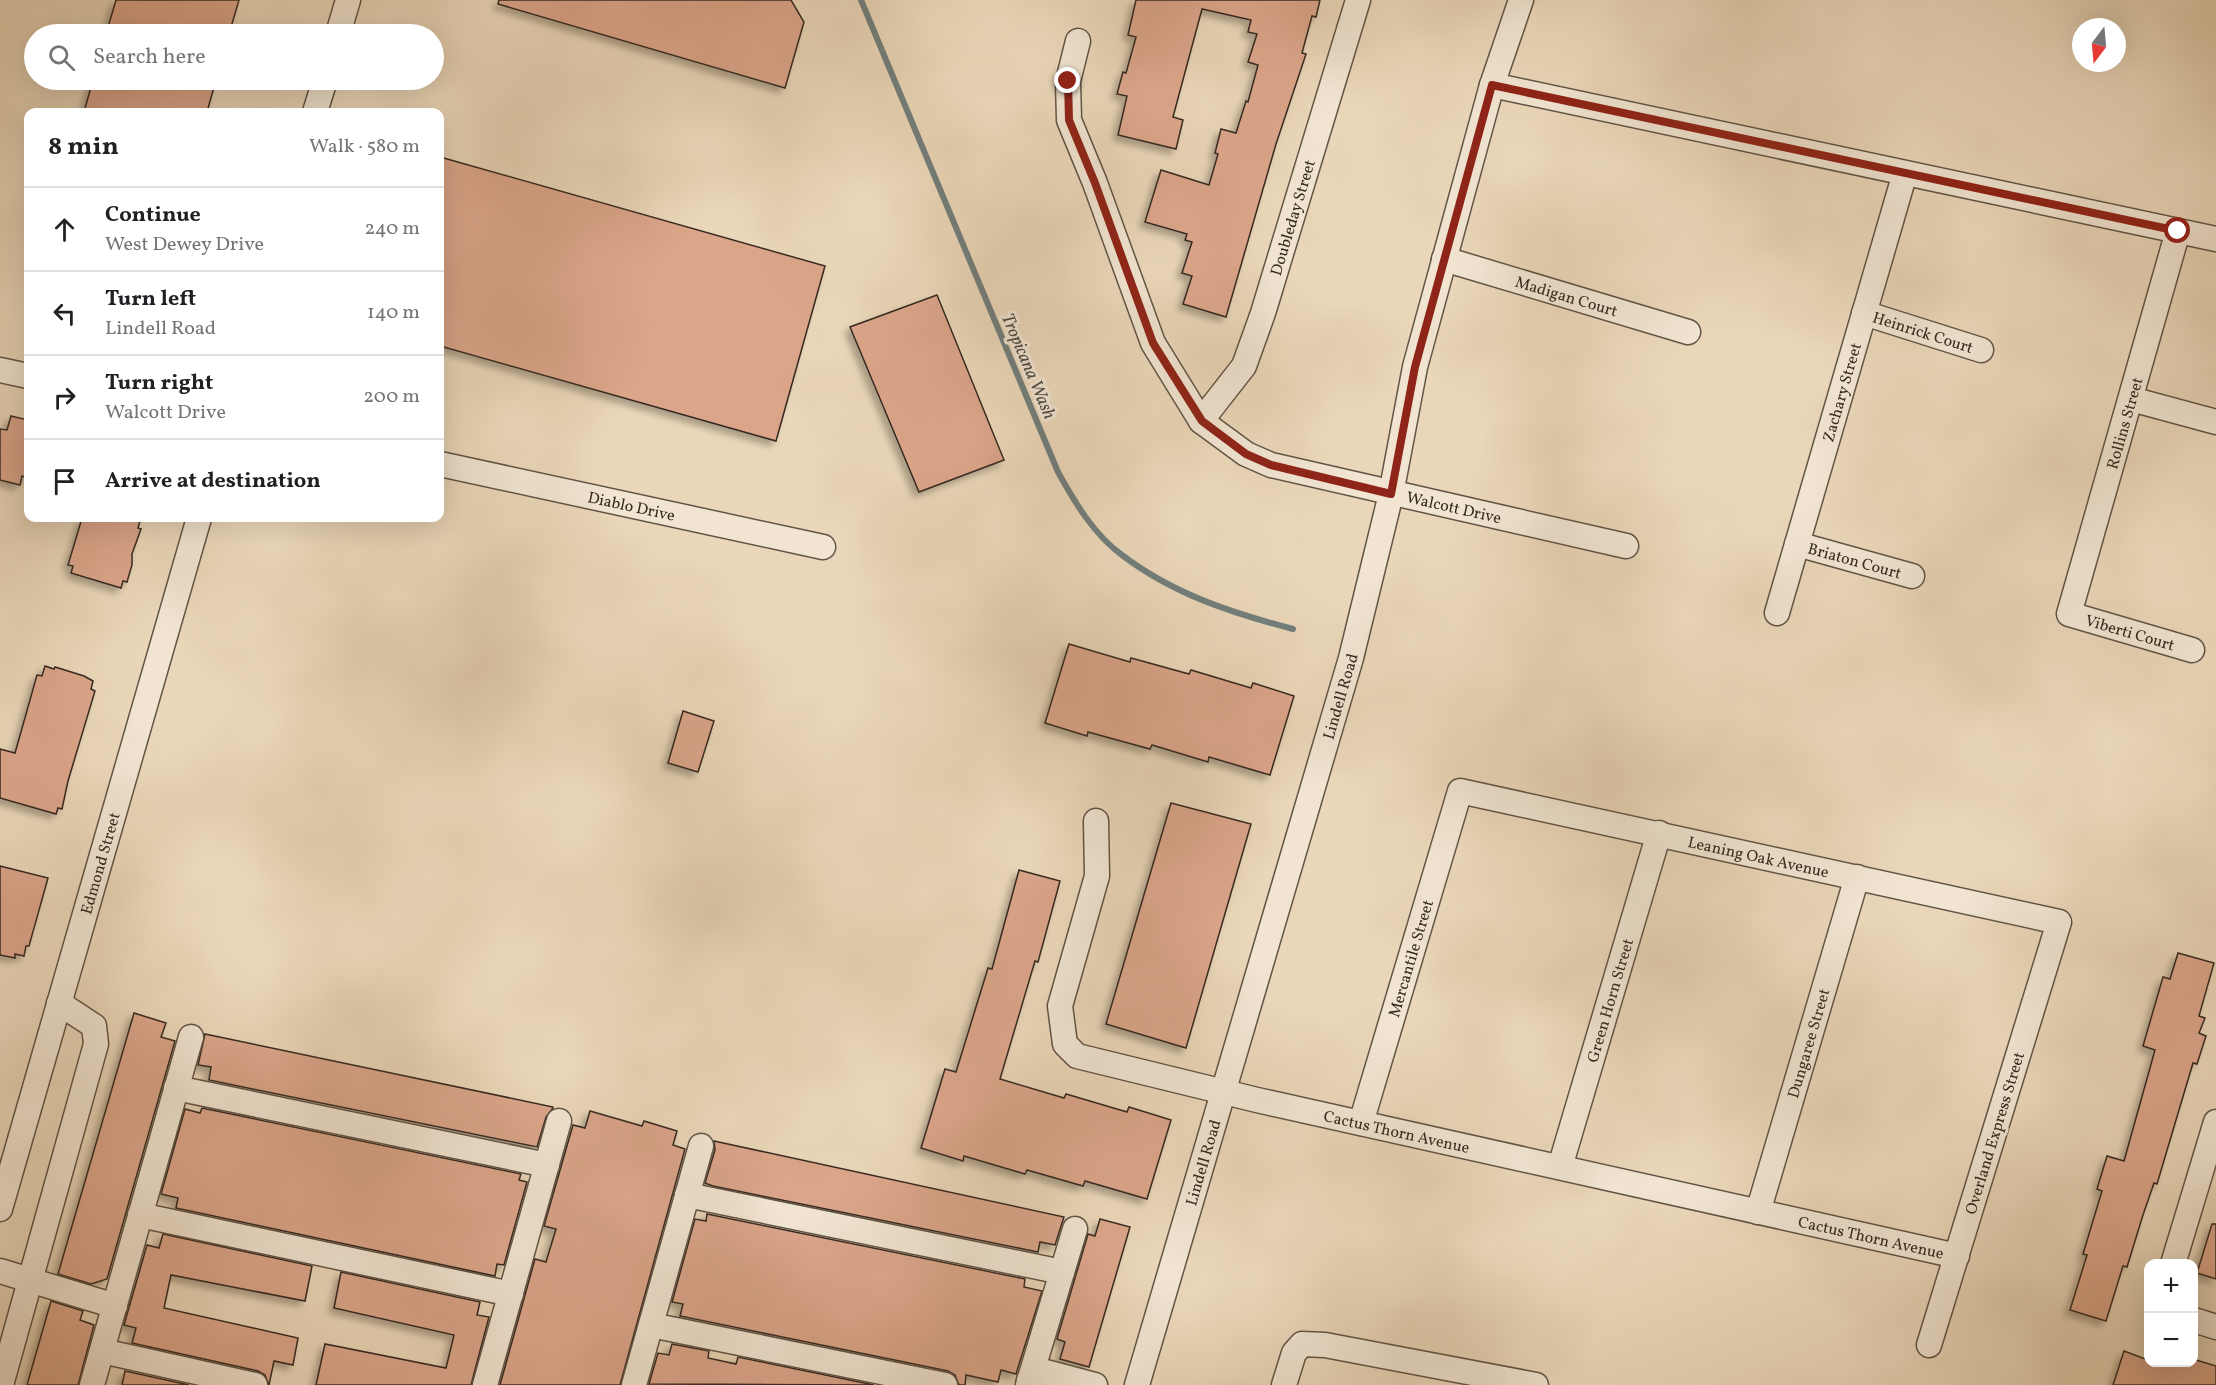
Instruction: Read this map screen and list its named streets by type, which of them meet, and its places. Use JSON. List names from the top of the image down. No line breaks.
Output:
{"streets":{"street":["Doubleday Street","Madigan Court","Heinrick Court","Zachary Street","Rollins Street","Diablo Drive","Walcott Drive","Briaton Court","Viberti Court","Lindell Road","Leaning Oak Avenue","Edmond Street","Mercantile Street","Green Horn Street","Dungaree Street","Cactus Thorn Avenue","Overland Express Street"]},"crossings":[["Doubleday Street","Walcott Drive"],["Madigan Court","Lindell Road"],["Heinrick Court","Zachary Street"],["Zachary Street","Briaton Court"],["Rollins Street","Viberti Court"],["Walcott Drive","Lindell Road"],["Lindell Road","Cactus Thorn Avenue"],["Leaning Oak Avenue","Mercantile Street"],["Leaning Oak Avenue","Green Horn Street"],["Leaning Oak Avenue","Dungaree Street"],["Leaning Oak Avenue","Overland Express Street"],["Mercantile Street","Cactus Thorn Avenue"],["Green Horn Street","Cactus Thorn Avenue"],["Dungaree Street","Cactus Thorn Avenue"],["Cactus Thorn Avenue","Overland Express Street"]],"water":["Tropicana Wash"],"north":"bottom","page":{"search":"Search here","heading":["8 min","Walk · 580 m"],"list":[["Continue","West Dewey Drive","240 m"],["Turn left","Lindell Road","140 m"],["Turn right","Walcott Drive","200 m"],"Arrive at destination"],"map_buttons":["+","−"]}}
